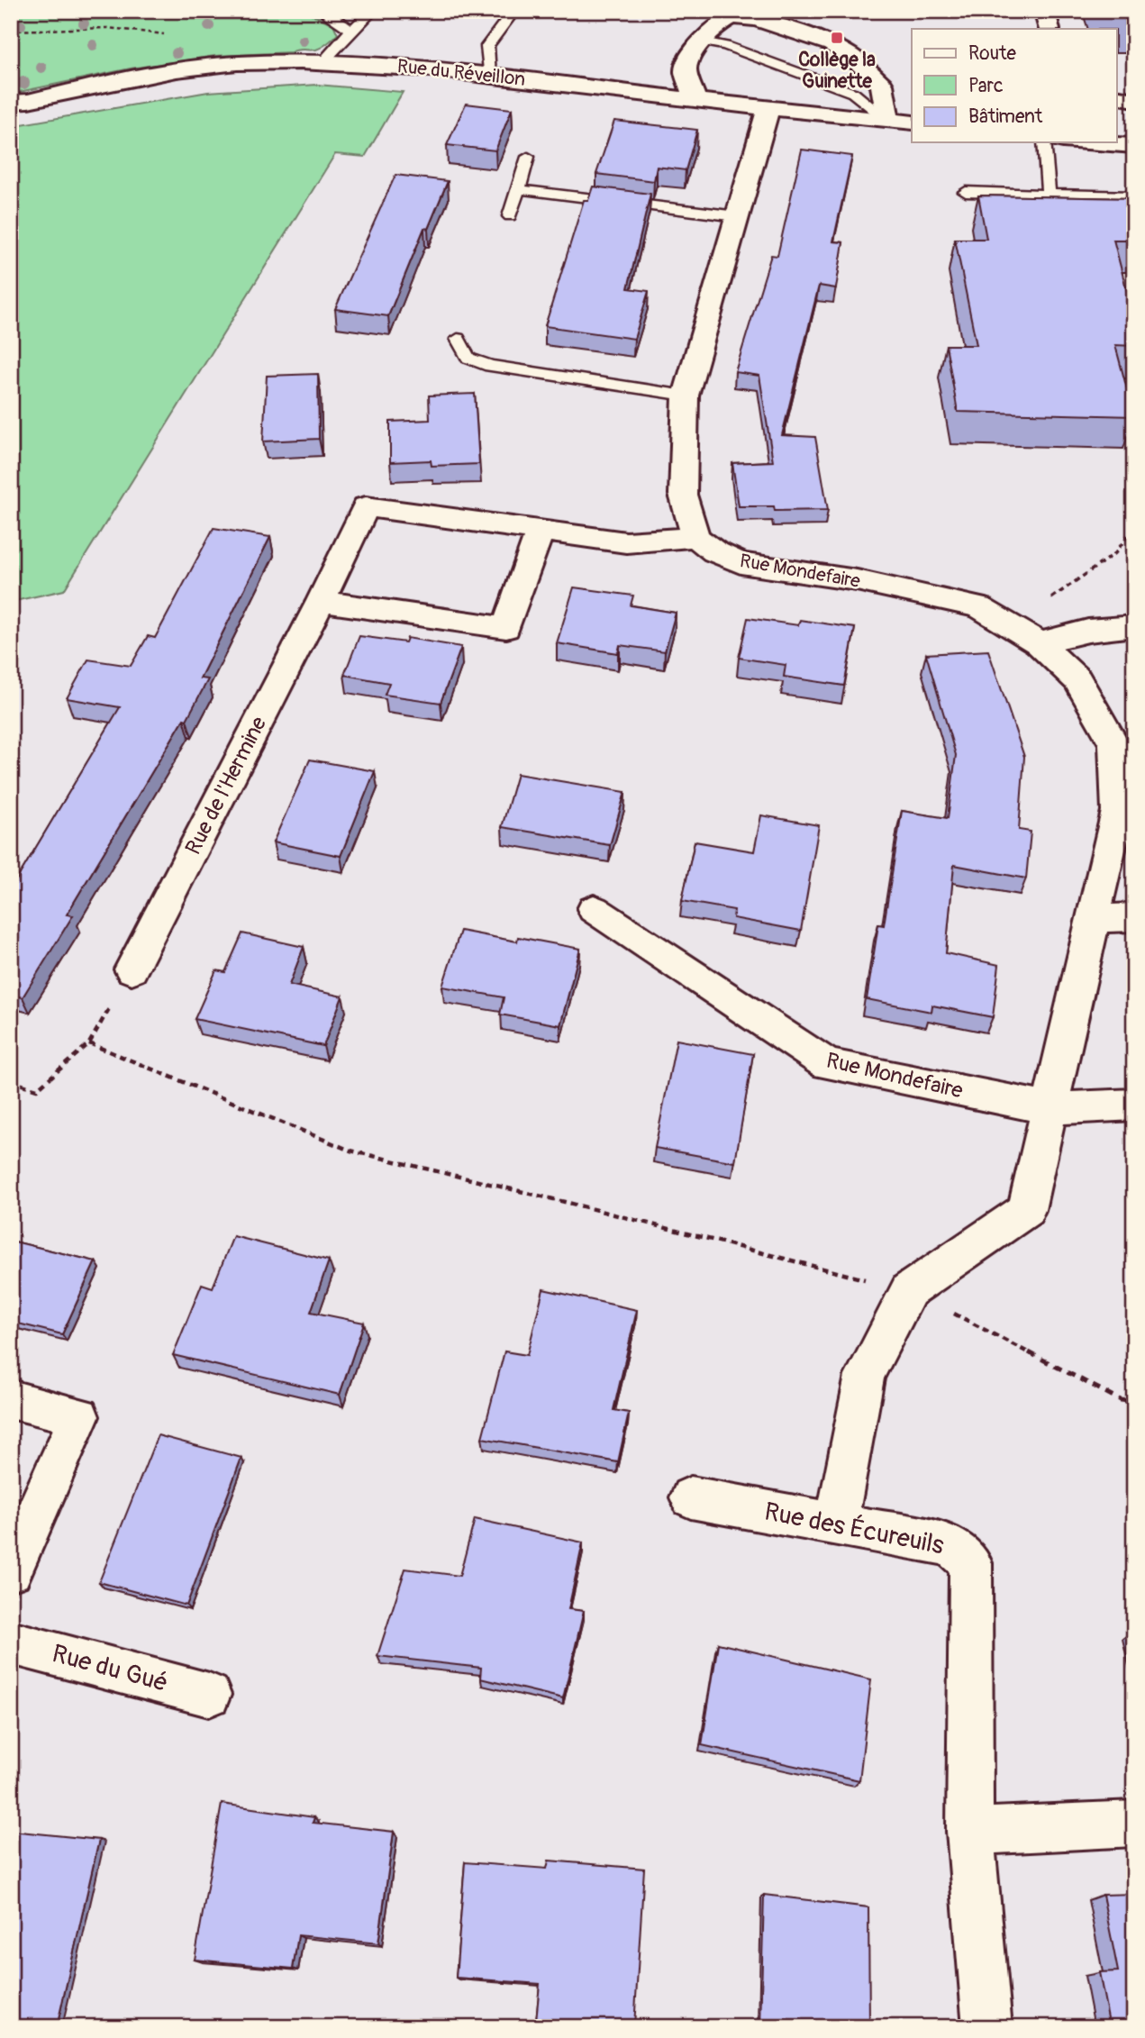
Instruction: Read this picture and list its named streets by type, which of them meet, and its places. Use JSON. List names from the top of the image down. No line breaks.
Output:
{"streets":{"street":["Rue du Réveillon","Rue Mondefaire","Rue de l'Hermine","Rue des Écureuils","Rue du Gué"]},"crossings":[["Rue Mondefaire","Rue de l'Hermine"]],"places":{"transit":["Collège la Guinette"]},"legend":["Route","Parc","Bâtiment"]}
